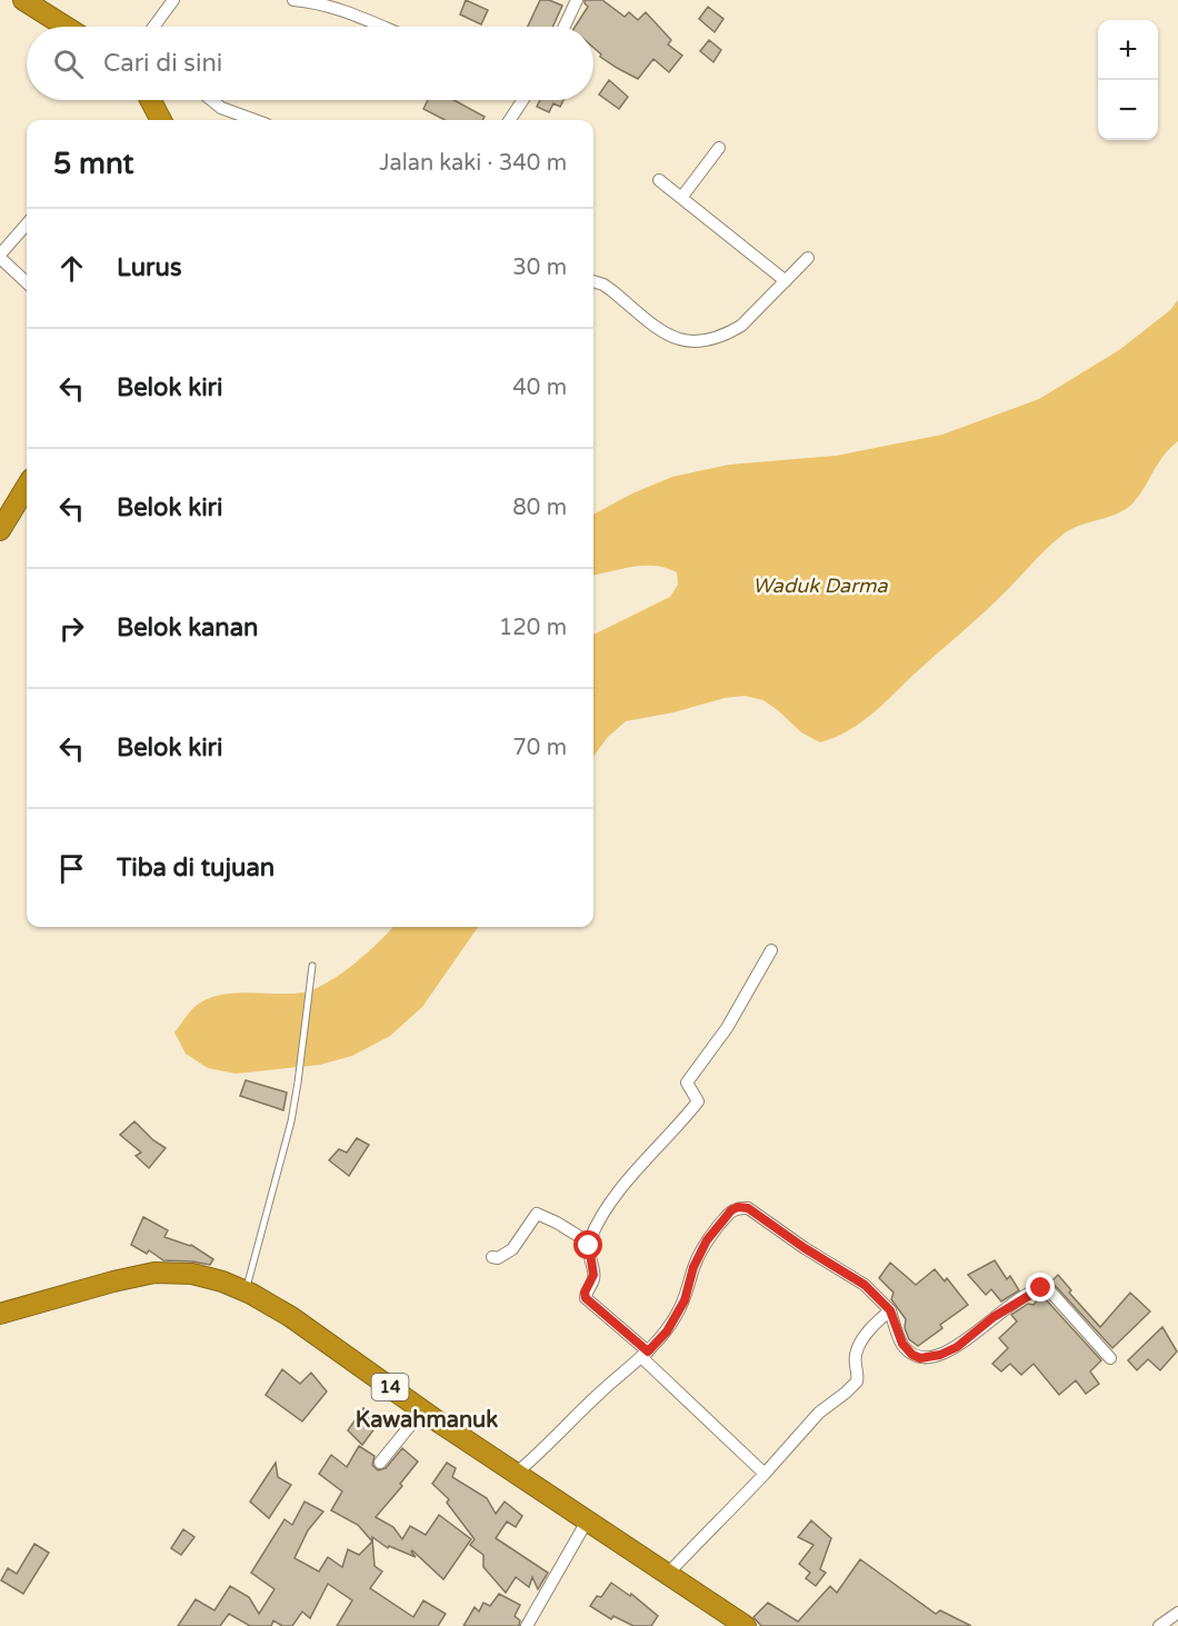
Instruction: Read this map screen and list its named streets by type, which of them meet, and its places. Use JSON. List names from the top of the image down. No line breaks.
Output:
{"streets":{"highway":["14"]},"districts":["Kawahmanuk"],"water":["Waduk Darma"],"page":{"map_buttons":["+","−"],"search":"Cari di sini","heading":["5 mnt","Jalan kaki · 340 m"],"list":[["Lurus","30 m"],["Belok kiri","40 m"],["Belok kiri","80 m"],["Belok kanan","120 m"],["Belok kiri","70 m"],"Tiba di tujuan"]}}
